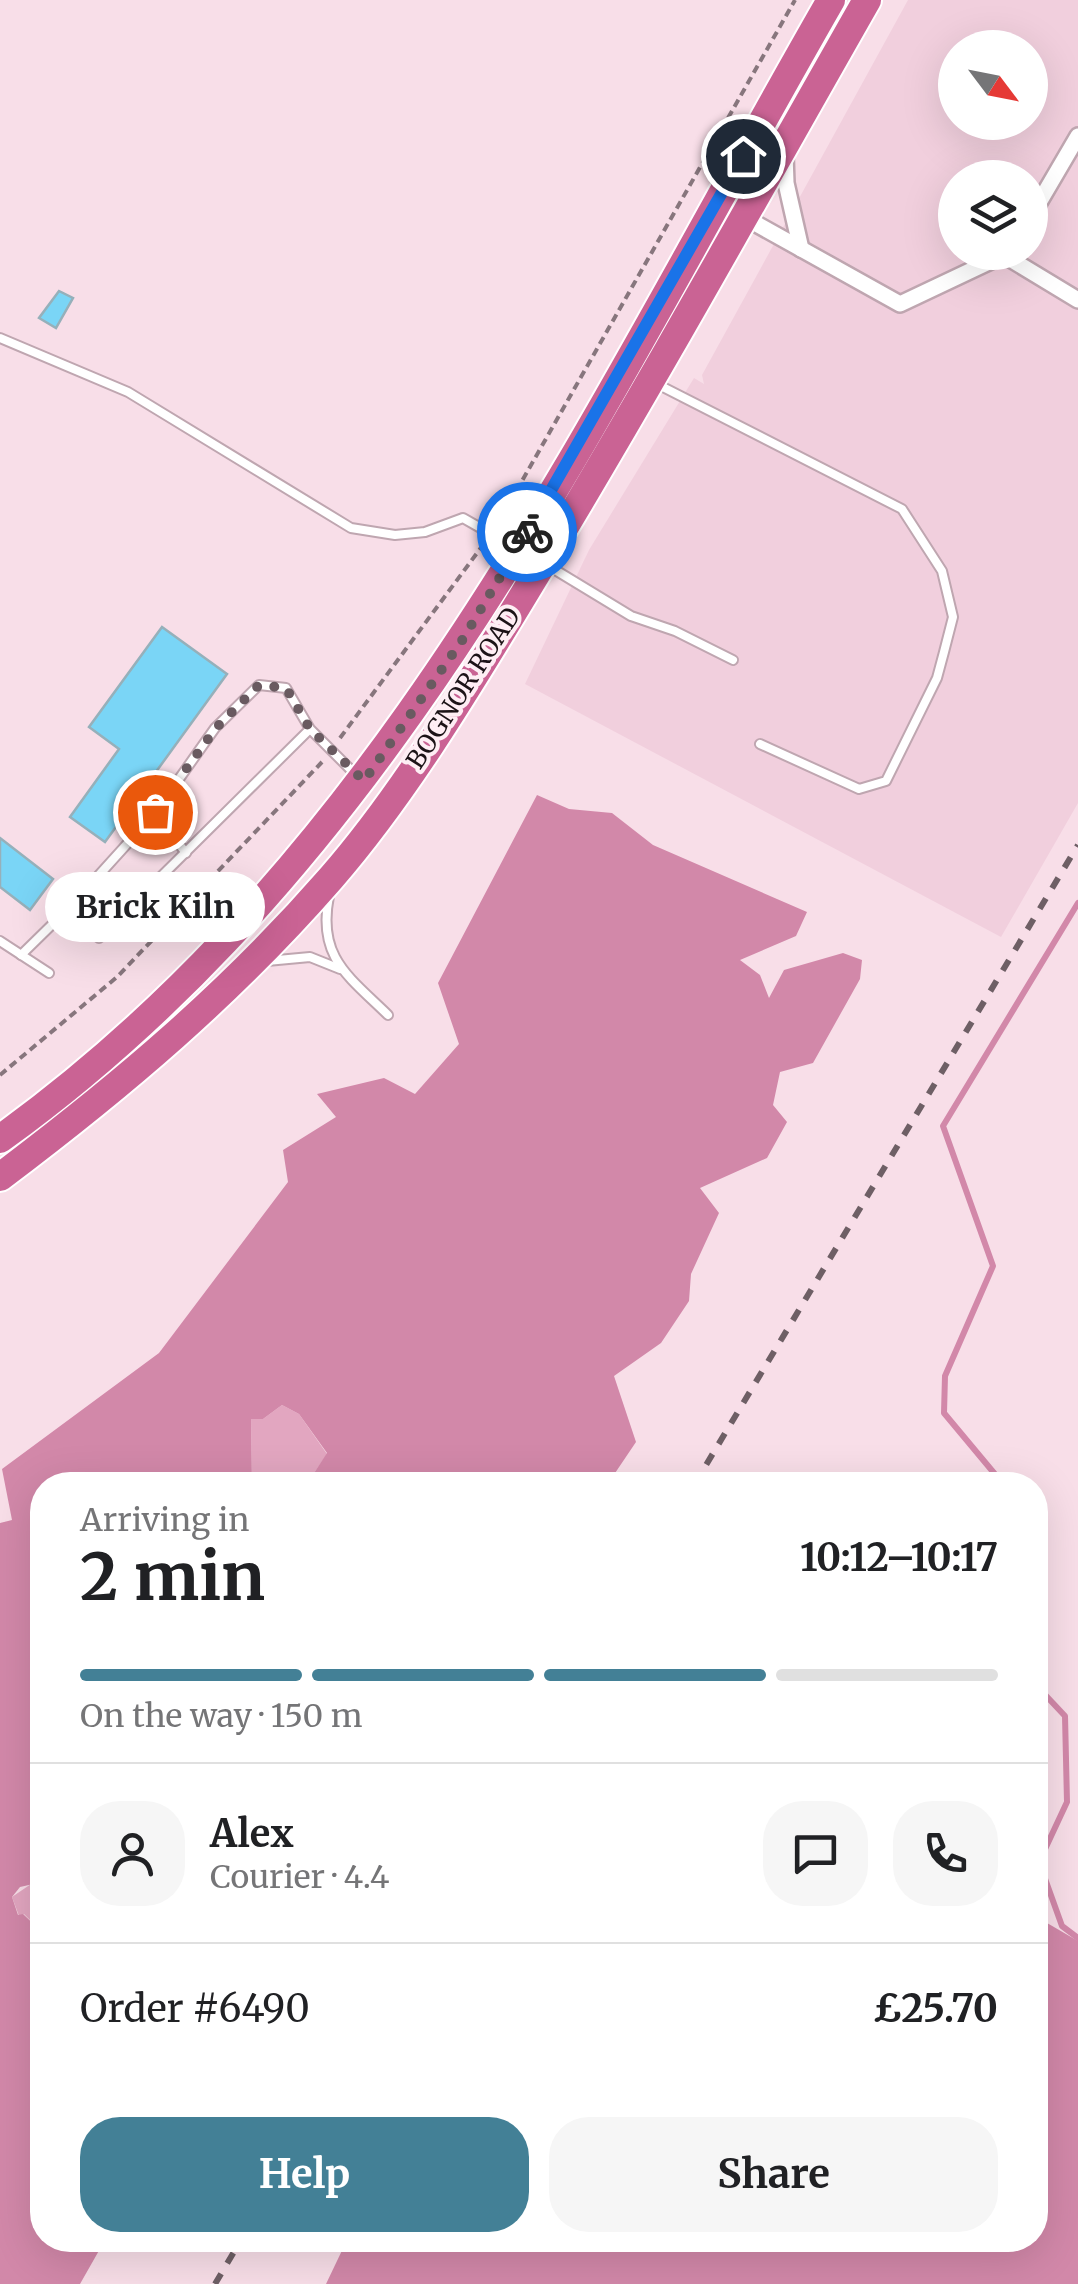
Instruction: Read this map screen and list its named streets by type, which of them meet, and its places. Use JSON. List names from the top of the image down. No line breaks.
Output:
{"streets":{"highway":["BOGNOR ROAD"]},"places":["Brick Kiln"],"north":"bottom right","page":{"bubble":"Brick Kiln","heading":["2 min","Arriving in","10:12–10:17"],"panel":["Alex","Courier · 4.4","Order #6490","£25.70"],"bar":"On the way · 150 m","buttons":["Help","Share"]}}
